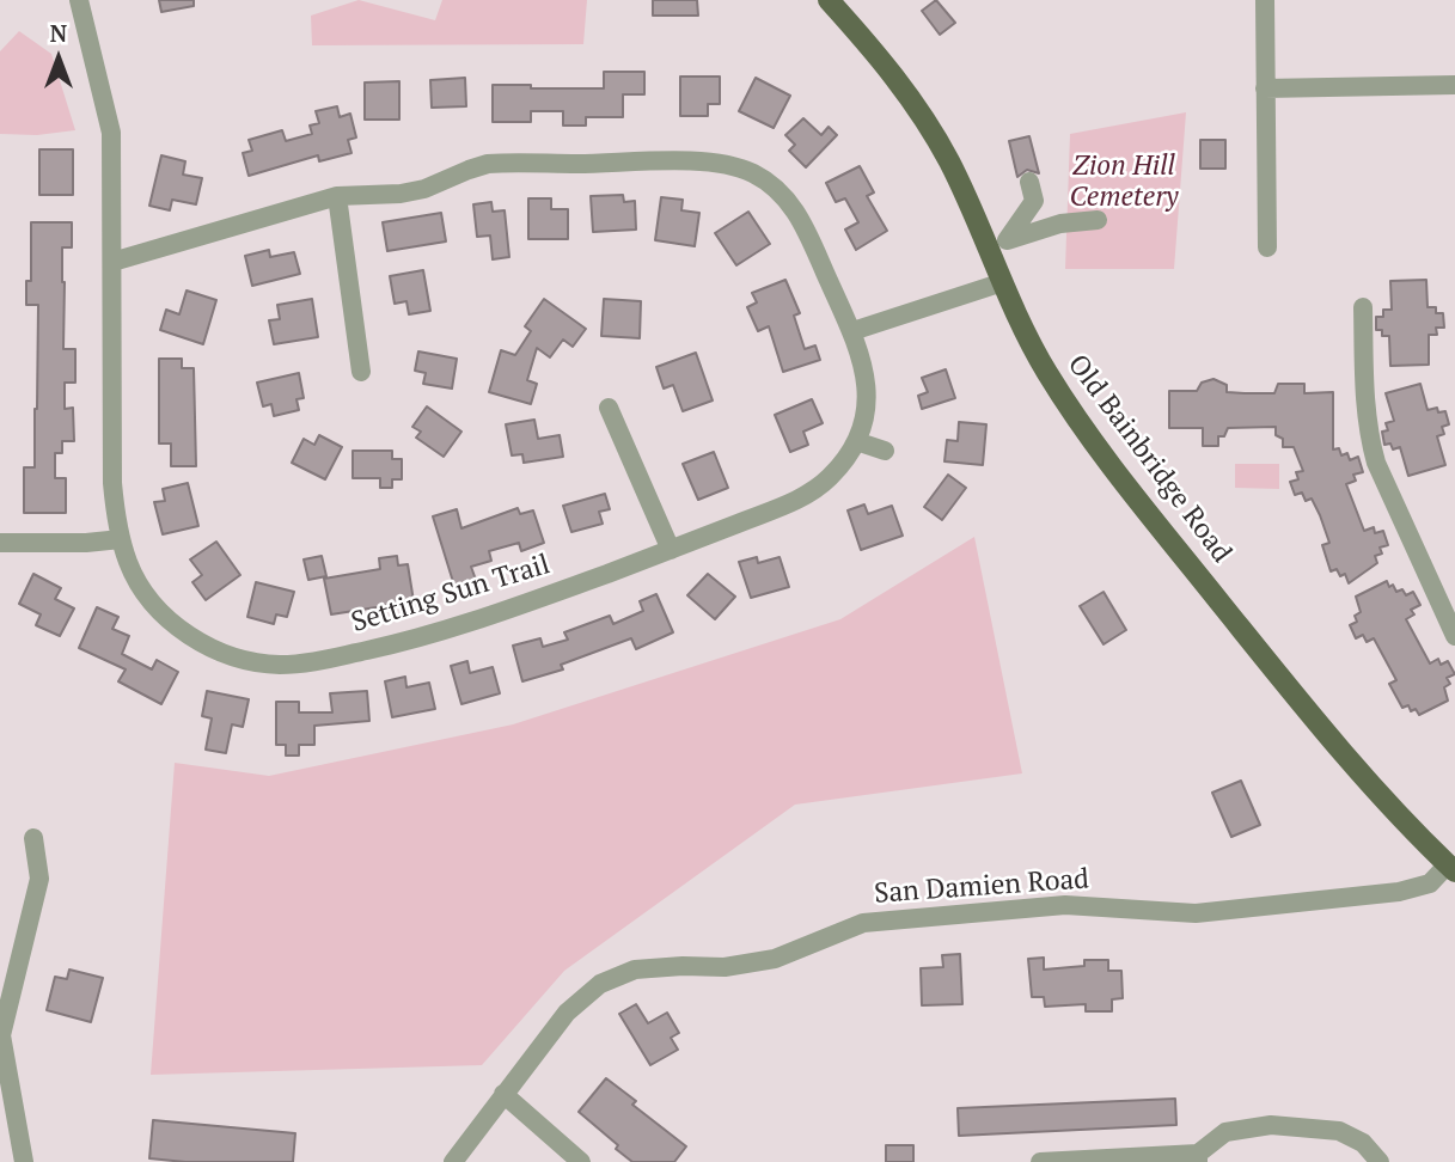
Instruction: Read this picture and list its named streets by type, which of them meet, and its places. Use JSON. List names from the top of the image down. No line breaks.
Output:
{"streets":{"main road":["Old Bainbridge Road"],"street":["Setting Sun Trail","San Damien Road"]},"crossings":[["Old Bainbridge Road","San Damien Road"]],"parks":["Zion Hill Cemetery"],"north":"top"}
